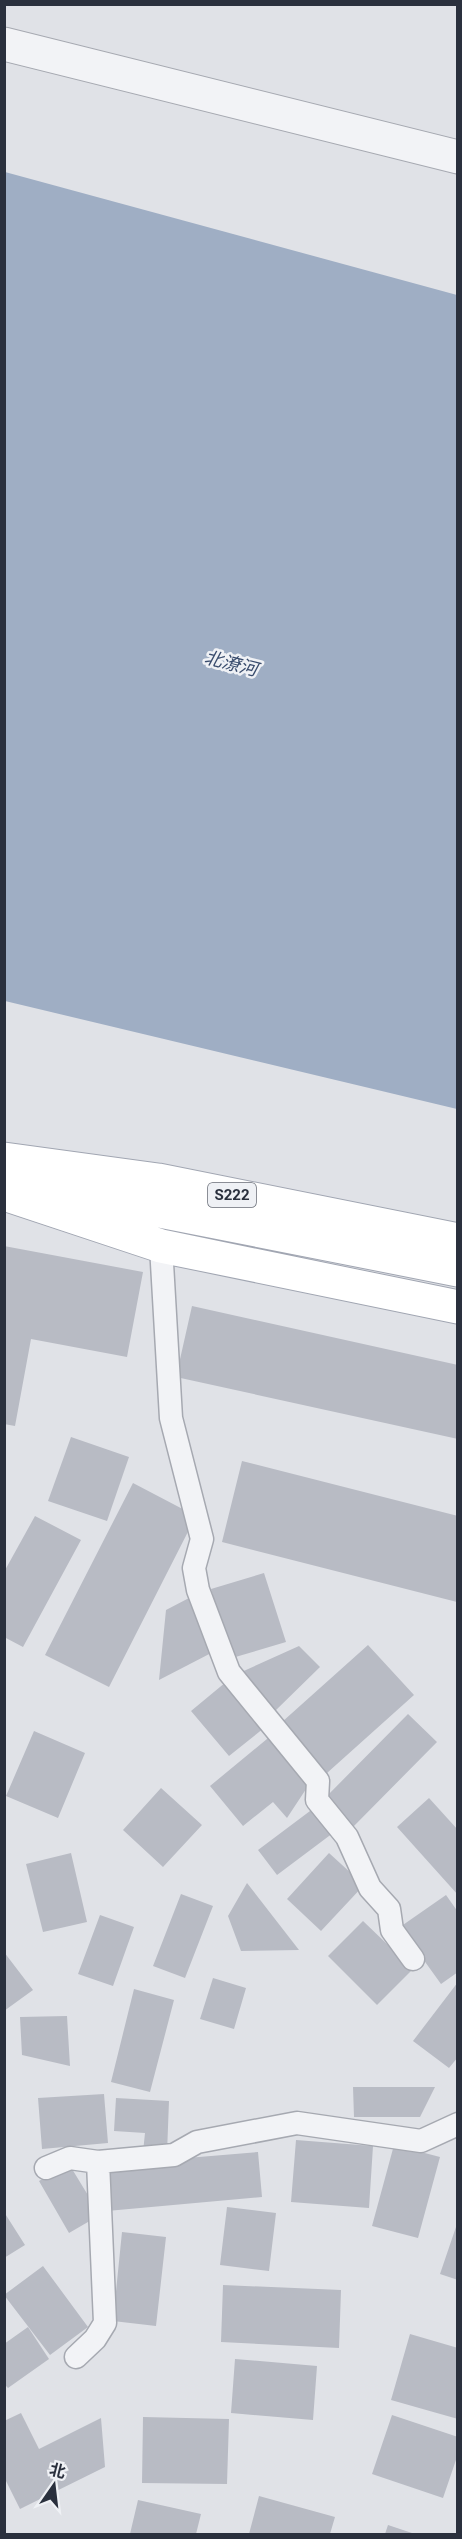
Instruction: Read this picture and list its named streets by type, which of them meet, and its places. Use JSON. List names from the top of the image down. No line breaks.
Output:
{"streets":{"main road":["S222"]},"water":["北潦河"],"north":"top"}
